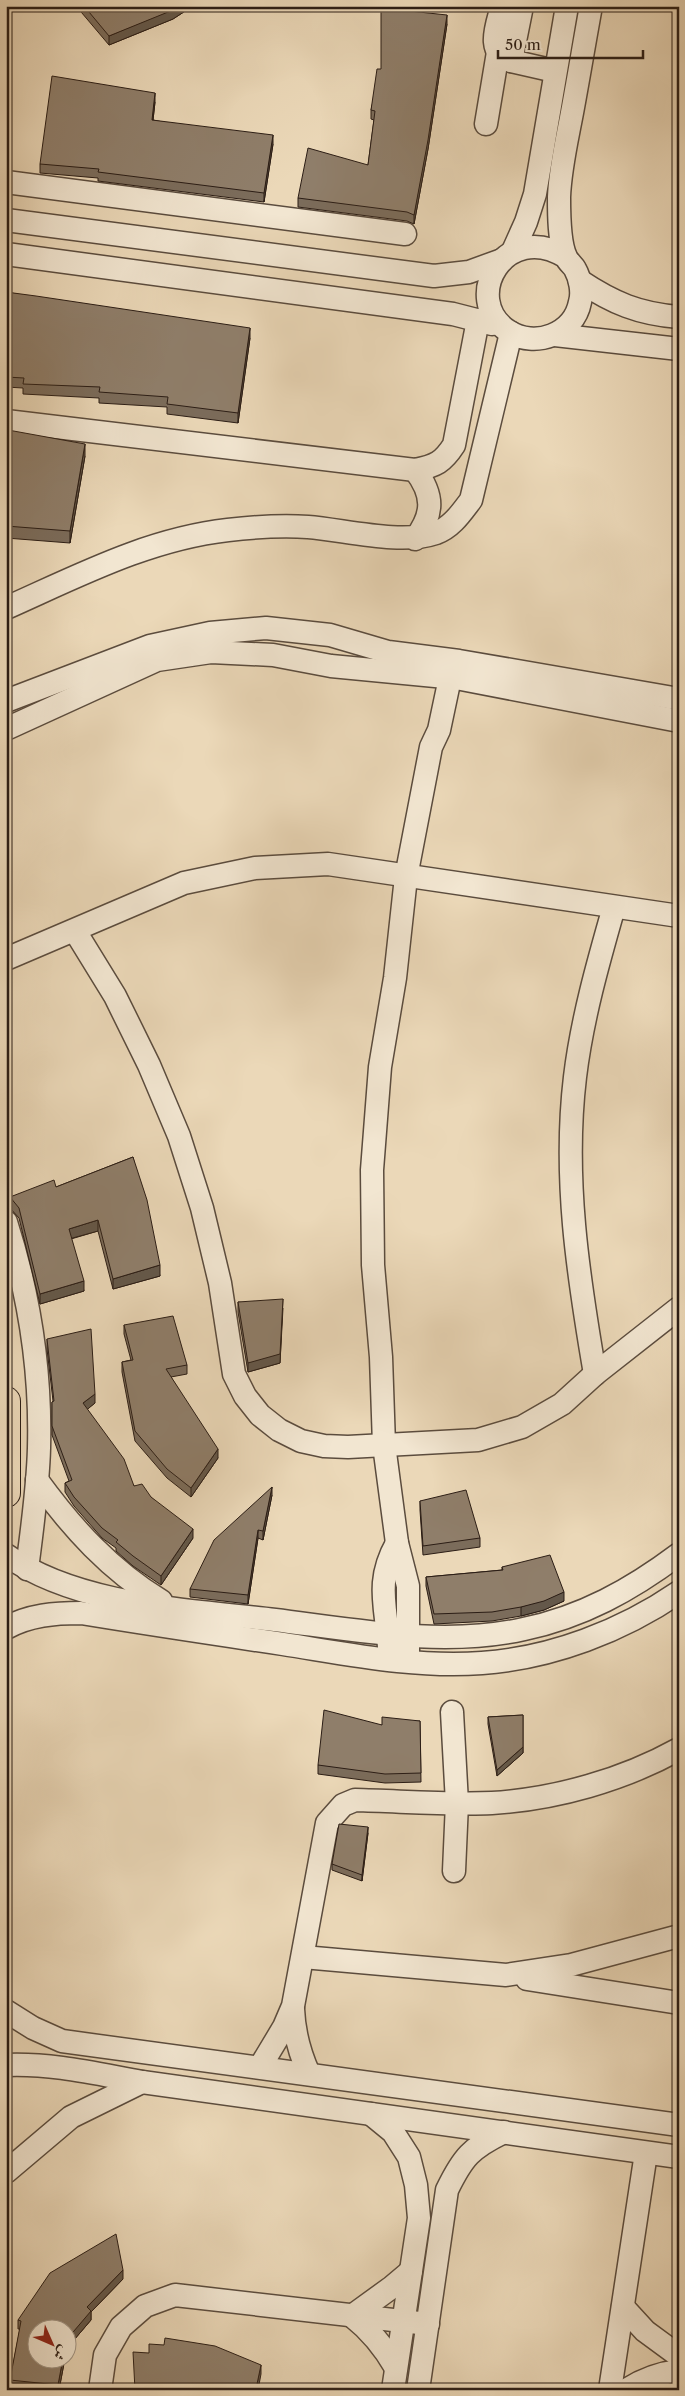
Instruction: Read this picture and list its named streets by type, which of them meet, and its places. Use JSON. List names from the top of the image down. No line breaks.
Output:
{"scale_bar":"50 m","north":"bottom right"}
